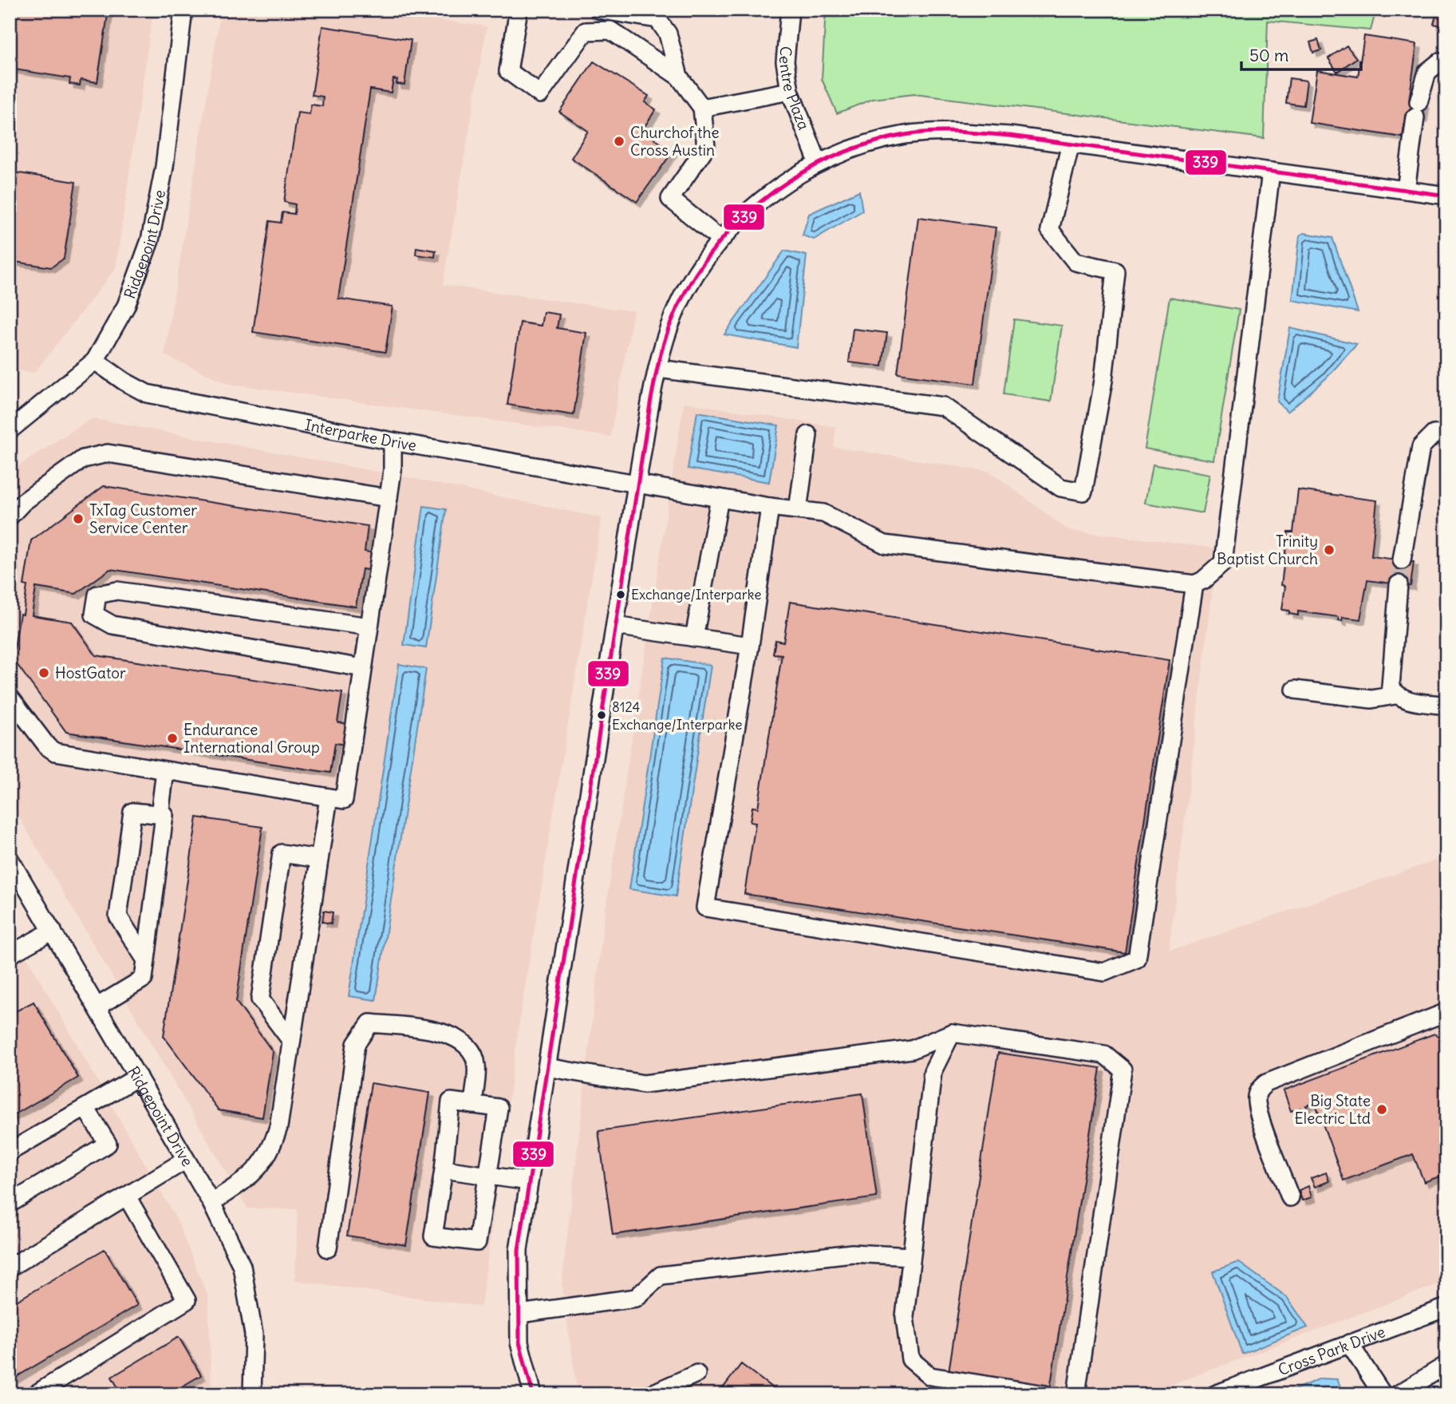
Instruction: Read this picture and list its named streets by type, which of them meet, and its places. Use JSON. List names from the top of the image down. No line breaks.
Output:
{"streets":{"street":["Centre Plaza","Ridgepoint Drive","Interparke Drive","Cross Park Drive"]},"crossings":[["Ridgepoint Drive","Interparke Drive"]],"places":["Churchof the Cross Austin","TxTag Customer Service Center","Trinity Baptist Church","Exchange/Interparke","HostGator","8124 Exchange/Interparke","Endurance International Group","Big State Electric Ltd"],"lines":["transit line 339"],"scale_bar":"50 m"}
